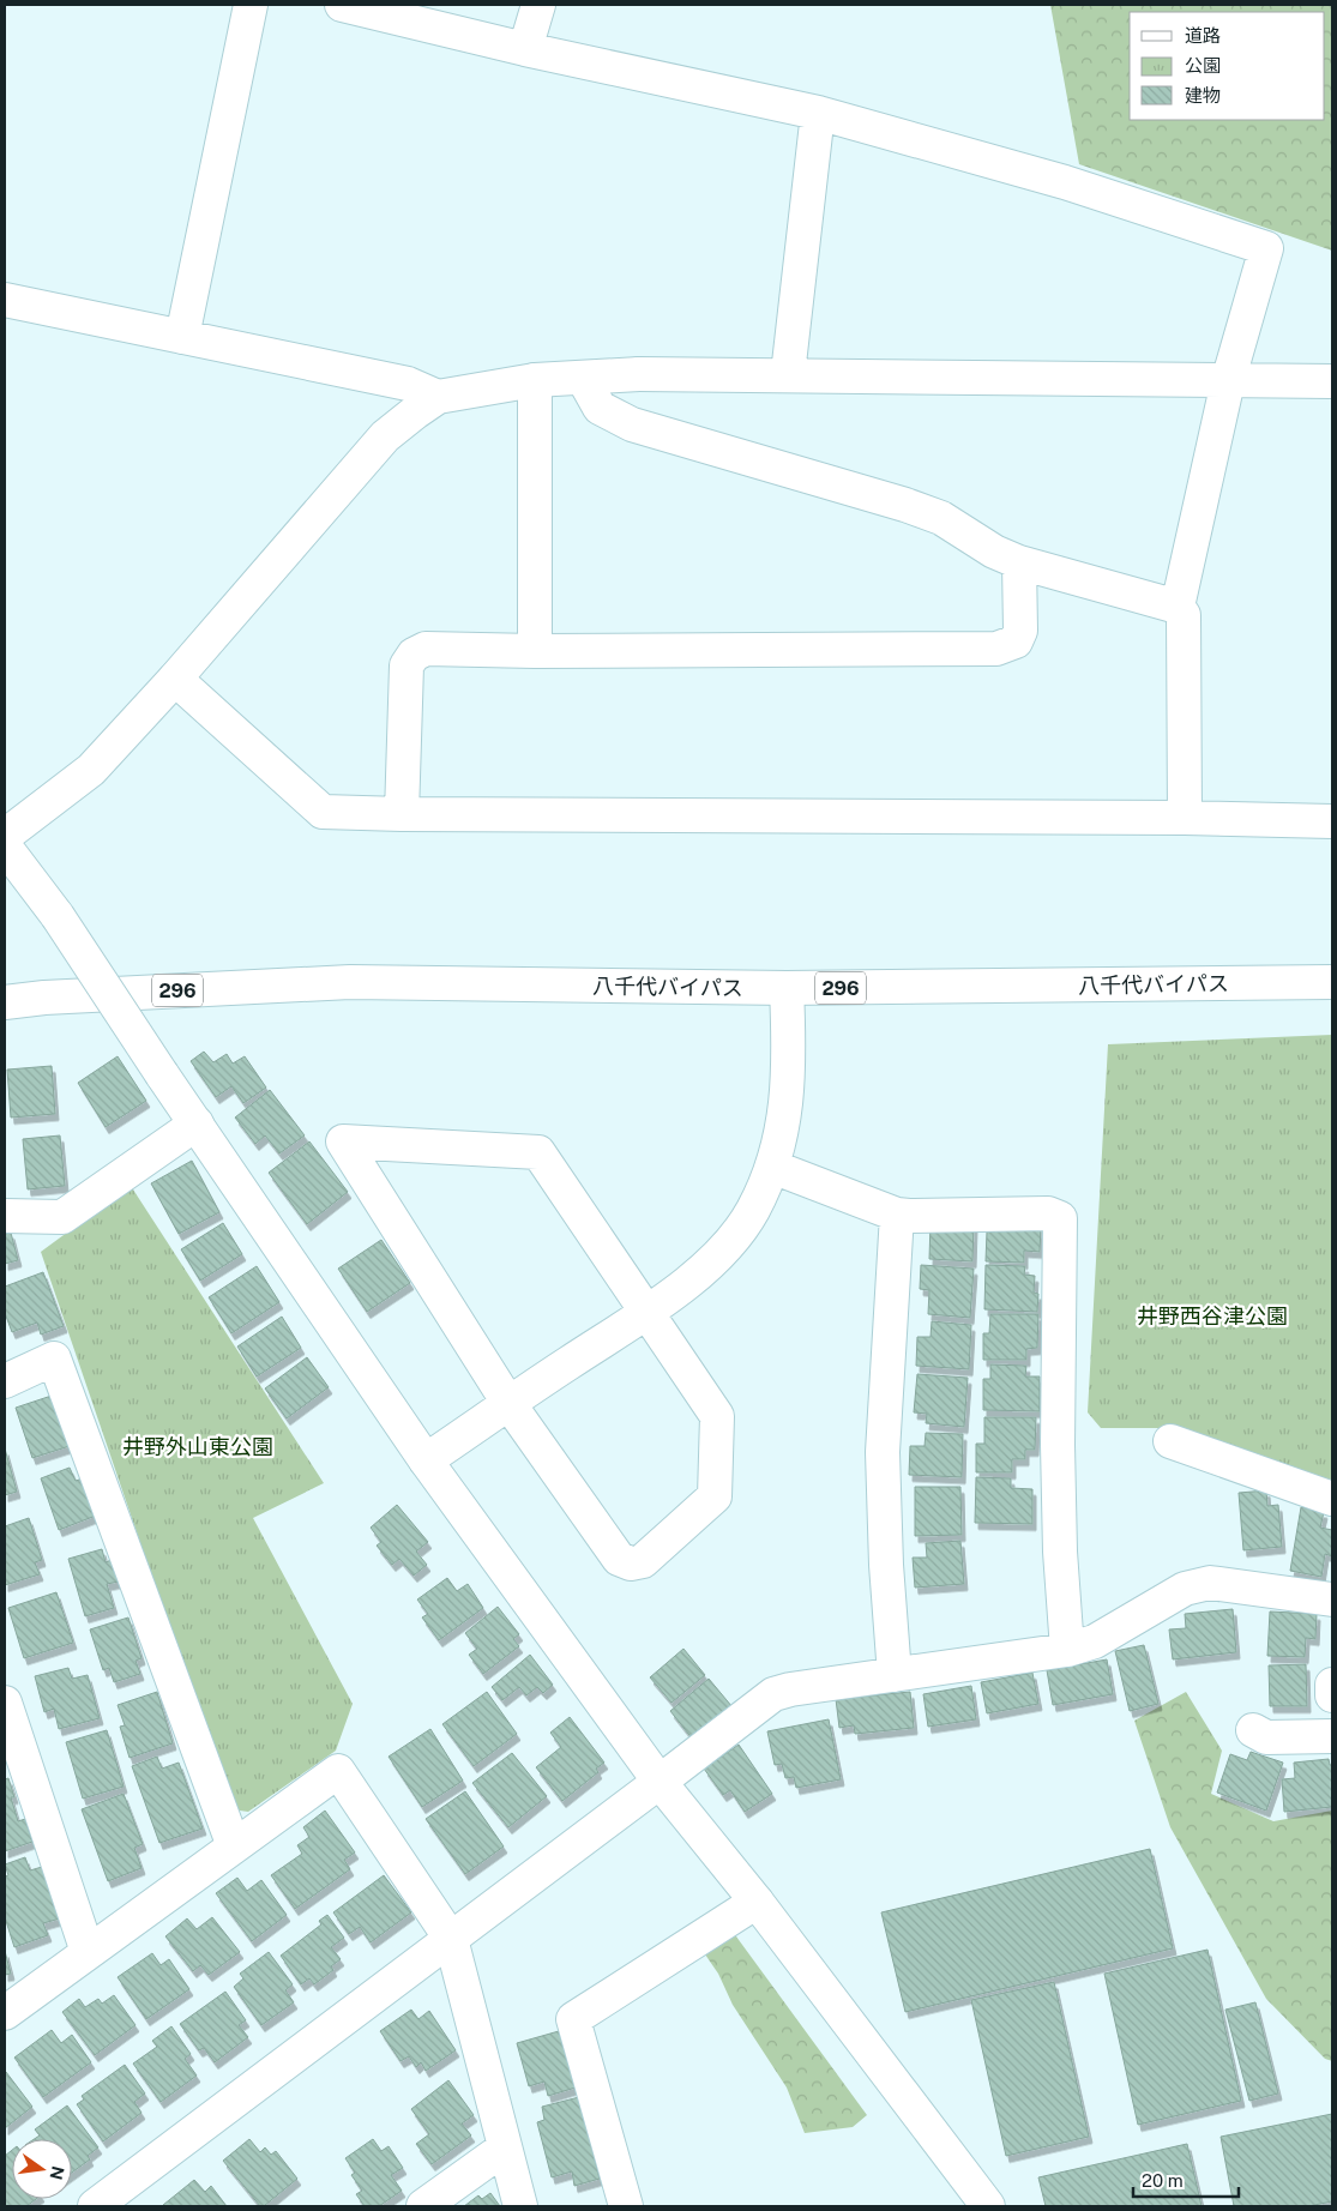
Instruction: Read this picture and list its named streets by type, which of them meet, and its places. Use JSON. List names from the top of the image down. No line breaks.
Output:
{"streets":{"main road":["八千代バイパス","296"]},"parks":["井野西谷津公園","井野外山東公園"],"legend":["道路","公園","建物"],"scale_bar":"20 m","north":"right"}
